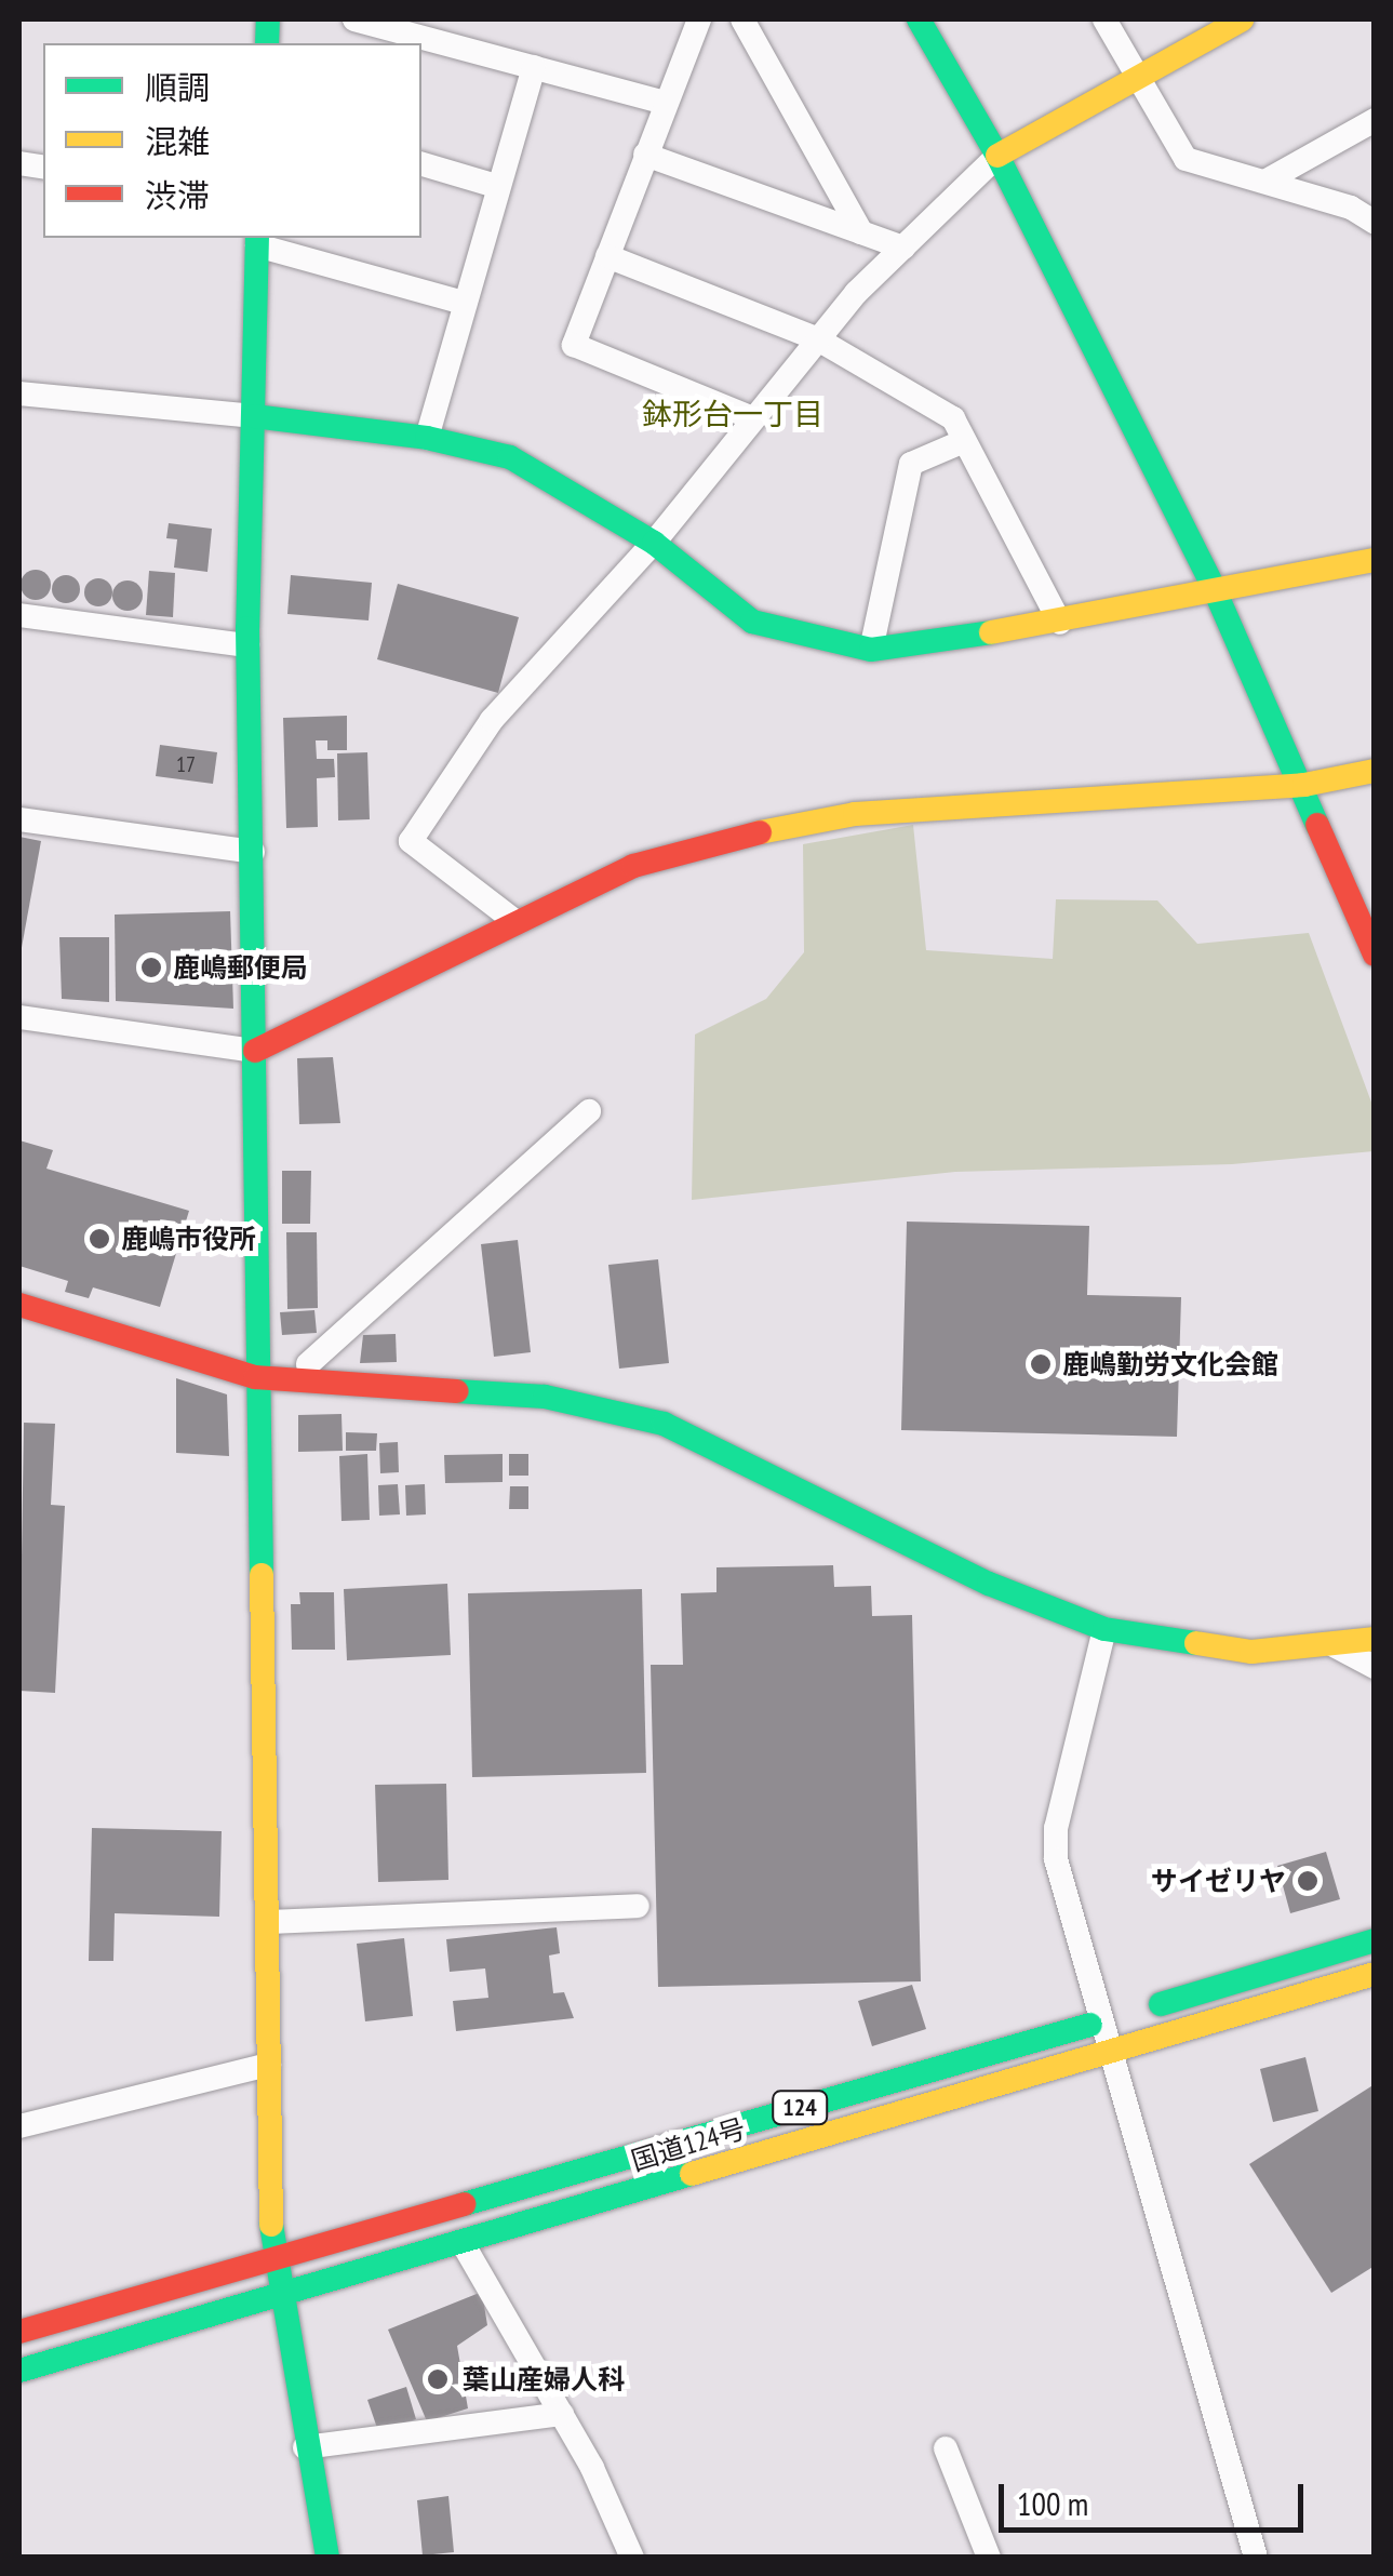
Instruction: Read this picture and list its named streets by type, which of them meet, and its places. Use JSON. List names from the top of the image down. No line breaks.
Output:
{"streets":{"main road":["124","国道124号"]},"districts":["鉢形台一丁目"],"places":["鹿嶋郵便局","鹿嶋市役所","鹿嶋勤労文化会館","サイゼリヤ","葉山産婦人科"],"house_numbers":["17"],"legend":["順調","混雑","渋滞"],"scale_bar":"100 m"}
